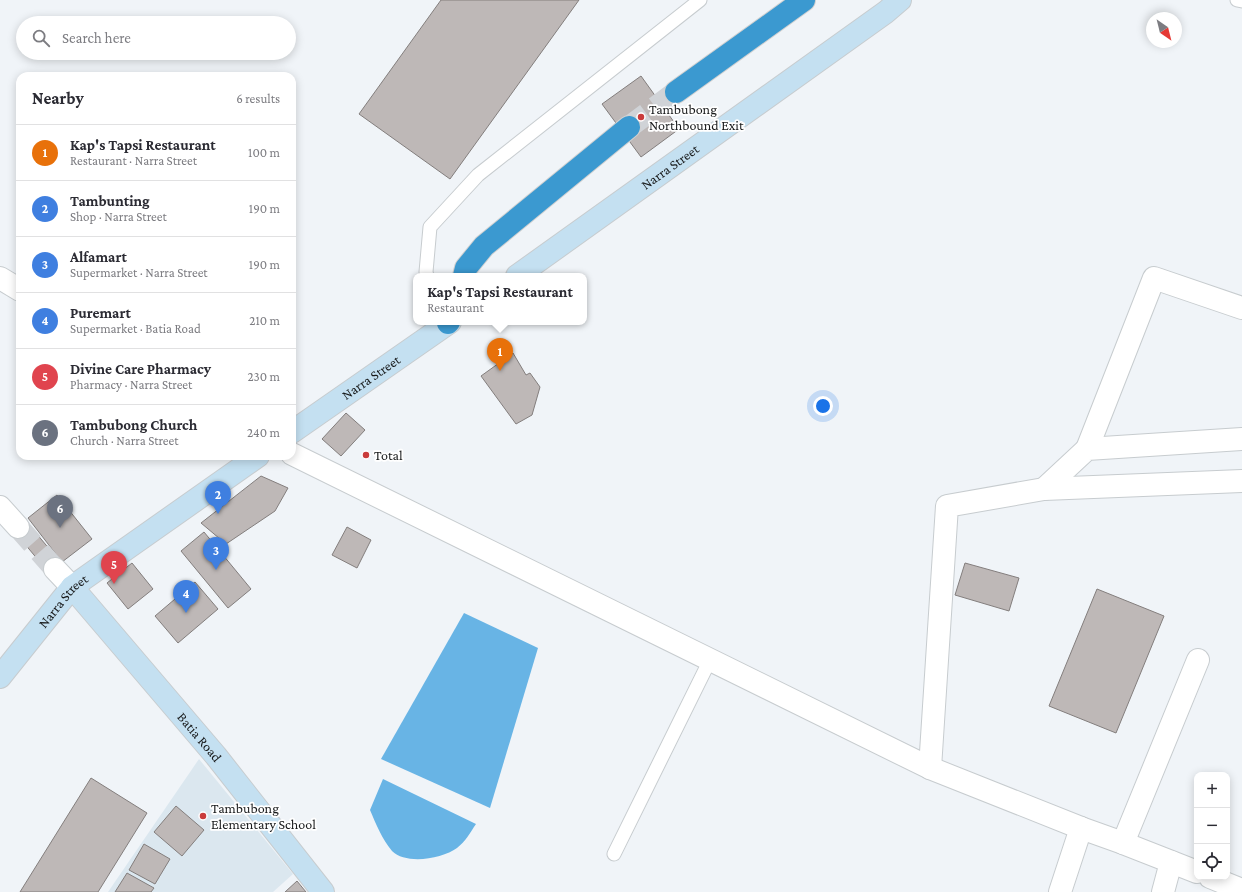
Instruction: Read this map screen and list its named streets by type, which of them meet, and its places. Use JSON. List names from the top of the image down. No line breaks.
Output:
{"streets":{"main road":["Narra Street","Batia Road"]},"crossings":[["Narra Street","Batia Road"]],"places":["Tambubong Northbound Exit","Total","Tambubong Elementary School"],"north":"bottom right","page":{"search":"Search here","heading":["Nearby","6 results"],"list":[{"mark":"1","name":"Kap's Tapsi Restaurant","note":"Restaurant · Narra Street","value":"100 m"},{"mark":"2","name":"Tambunting","note":"Shop · Narra Street","value":"190 m"},{"mark":"3","name":"Alfamart","note":"Supermarket · Narra Street","value":"190 m"},{"mark":"4","name":"Puremart","note":"Supermarket · Batia Road","value":"210 m"},{"mark":"5","name":"Divine Care Pharmacy","note":"Pharmacy · Narra Street","value":"230 m"},{"mark":"6","name":"Tambubong Church","note":"Church · Narra Street","value":"240 m"}],"popup":["Kap's Tapsi Restaurant","Restaurant"],"pins":["1","2","6","3","5","4"],"map_buttons":["+","−"]}}
